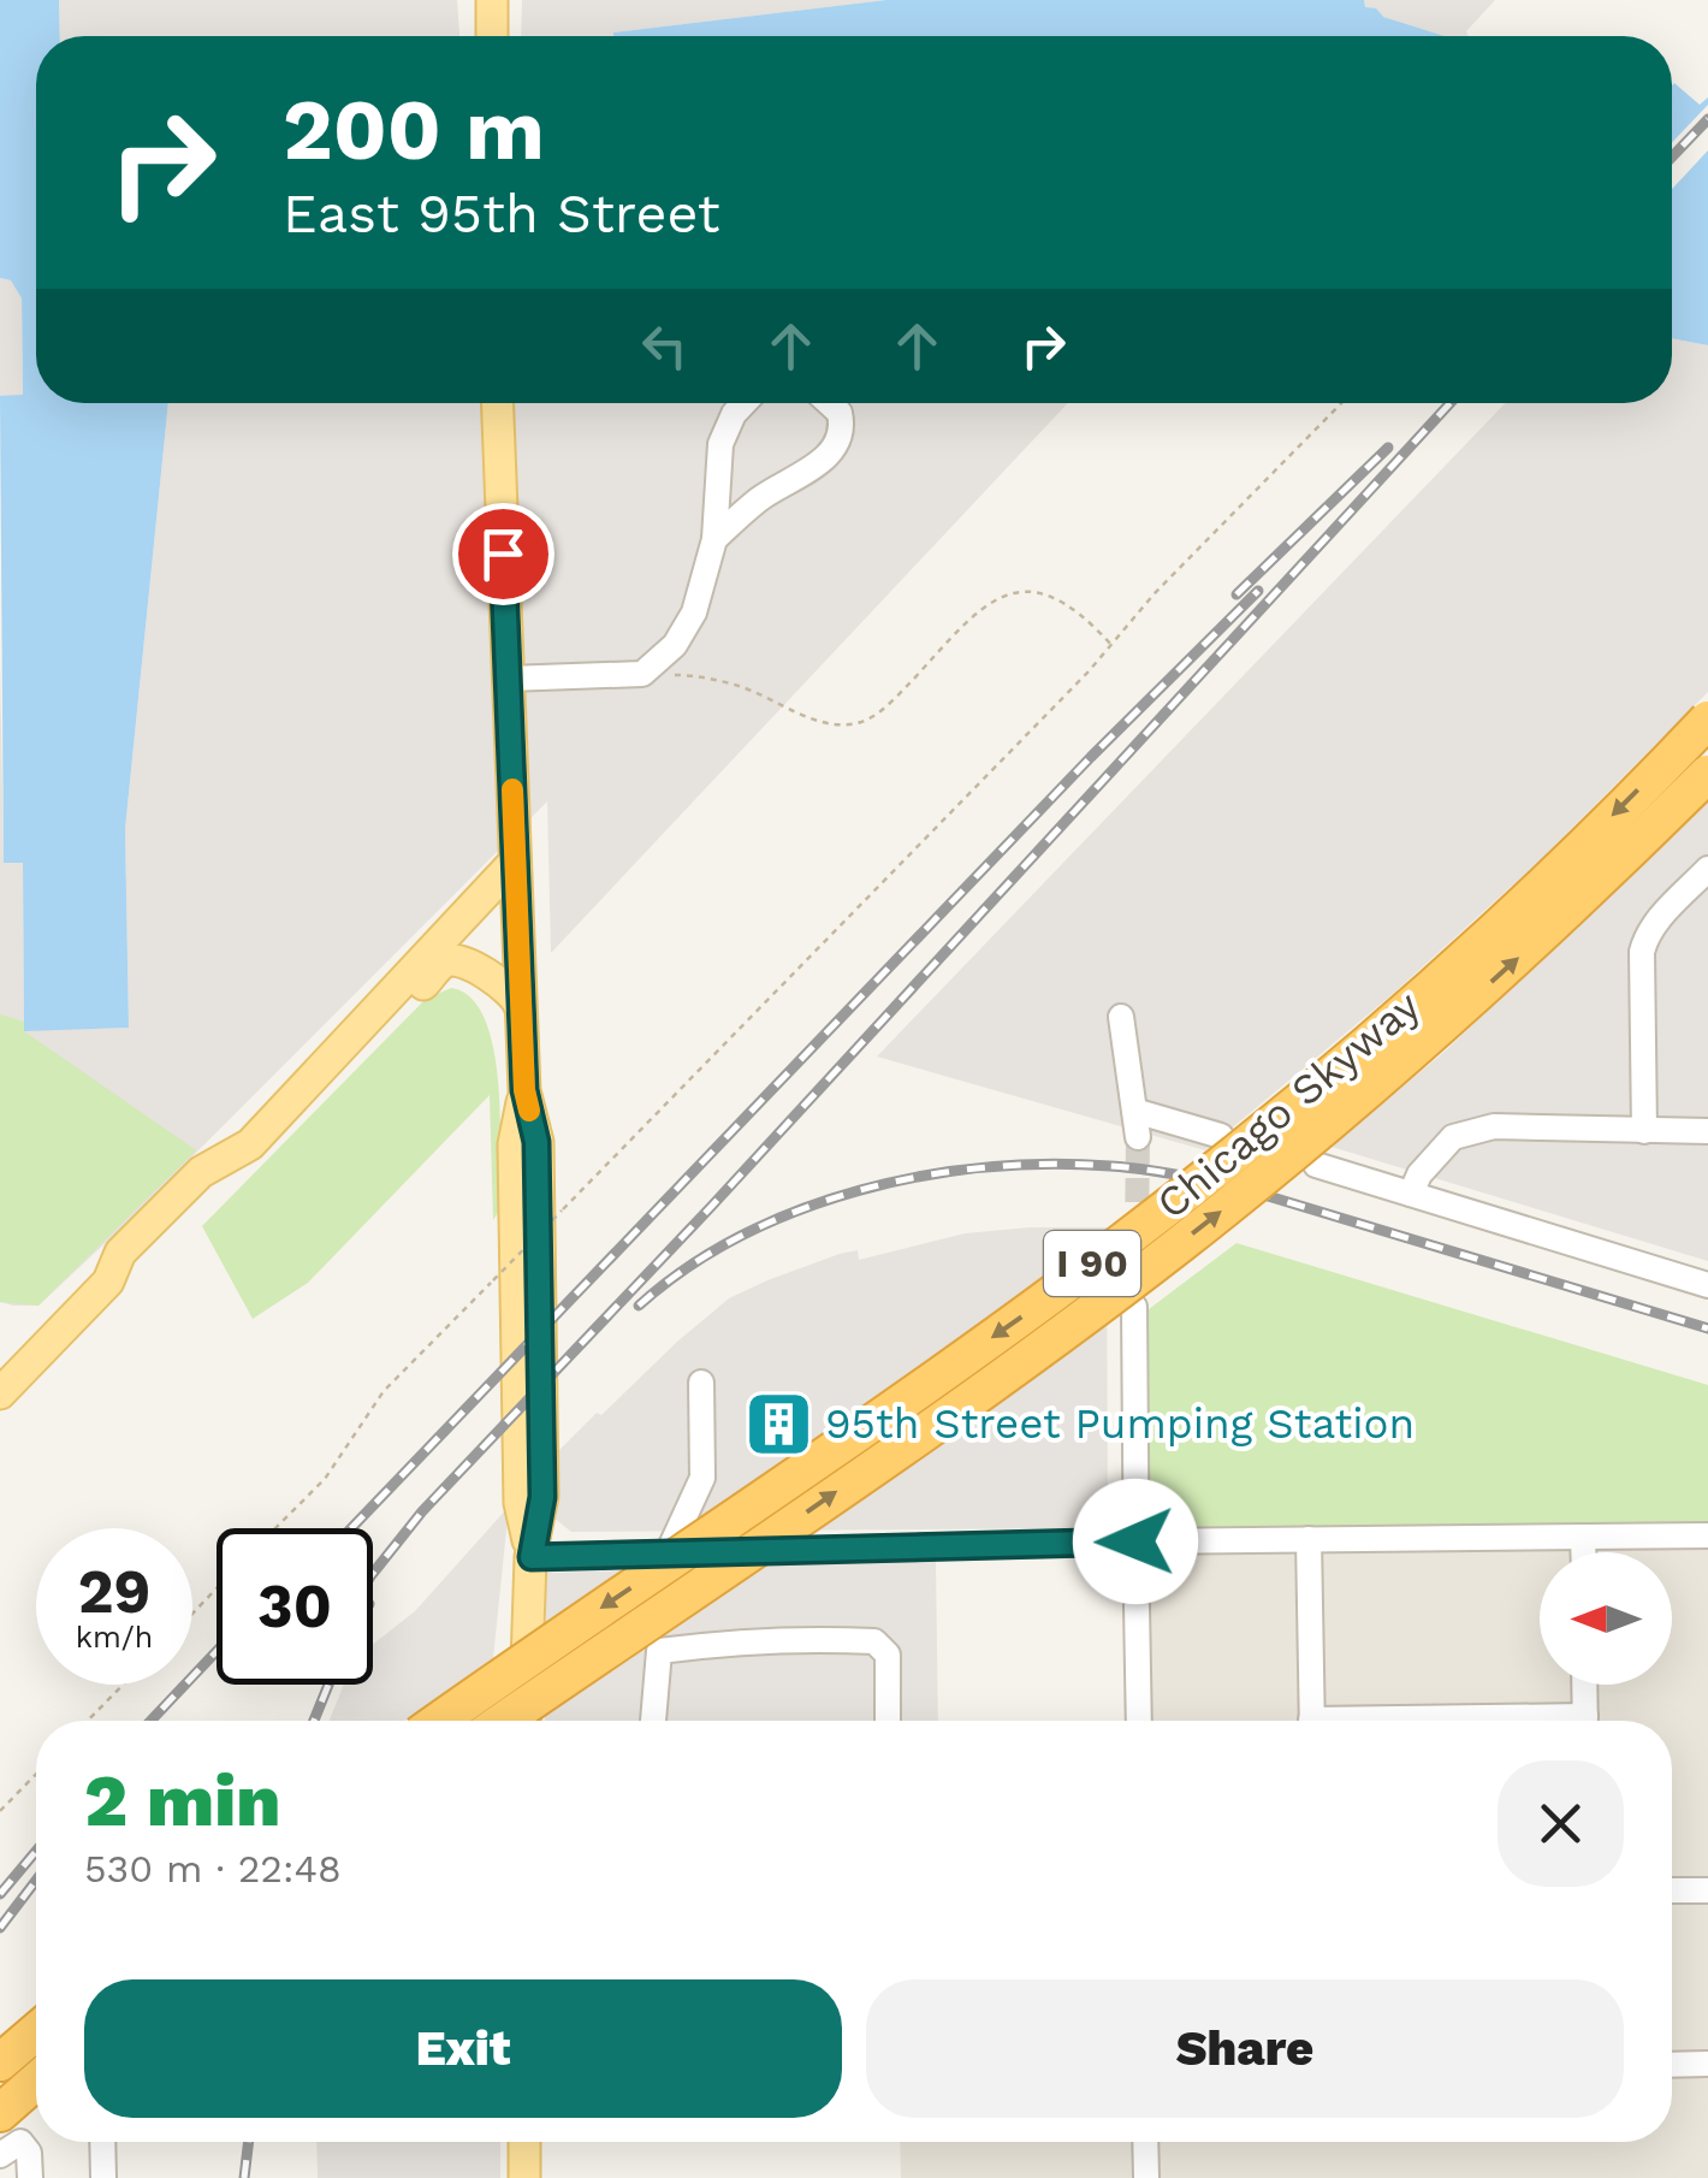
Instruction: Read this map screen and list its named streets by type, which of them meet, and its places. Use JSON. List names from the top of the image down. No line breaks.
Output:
{"streets":{"highway":["Chicago Skyway","I 90"]},"places":{"building":["95th Street Pumping Station"]},"north":"left","page":{"turn":["200 m","East 95th Street"],"speed":"29 km/h","limit":"30","heading":["2 min","530 m · 22:48"],"buttons":["Exit","Share"]}}
